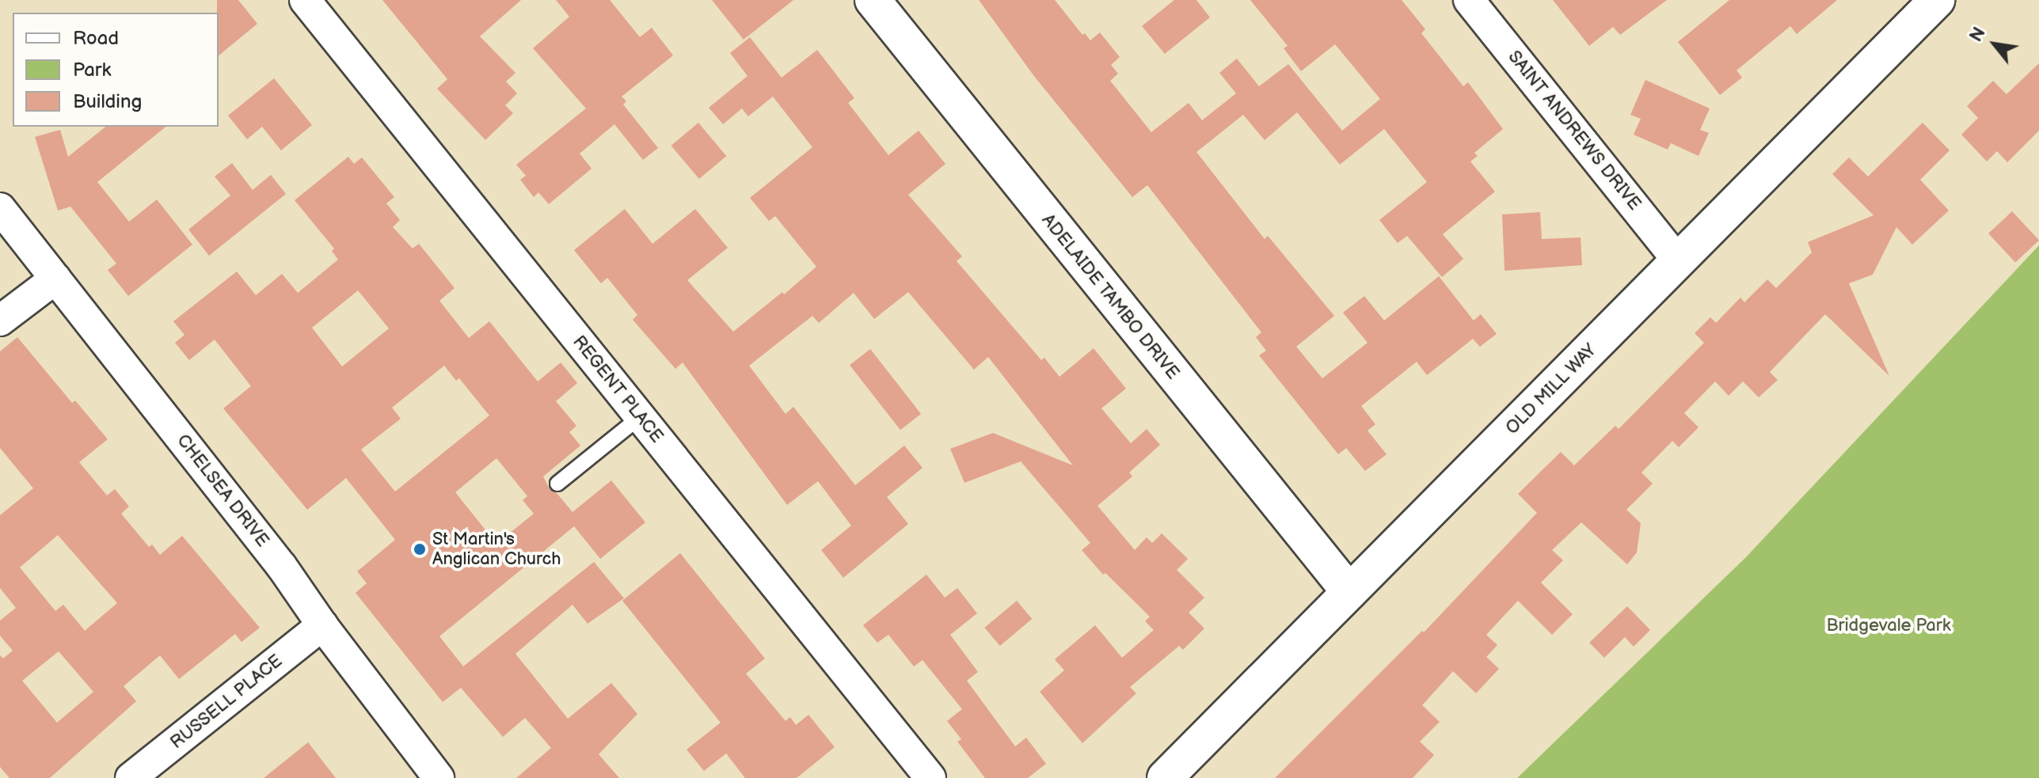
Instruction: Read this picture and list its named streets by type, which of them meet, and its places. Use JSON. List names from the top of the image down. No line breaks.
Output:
{"streets":{"street":["SAINT ANDREWS DRIVE","ADELAIDE TAMBO DRIVE","REGENT PLACE","OLD MILL WAY","CHELSEA DRIVE","RUSSELL PLACE"]},"crossings":[["SAINT ANDREWS DRIVE","OLD MILL WAY"],["ADELAIDE TAMBO DRIVE","OLD MILL WAY"],["CHELSEA DRIVE","RUSSELL PLACE"]],"parks":["Bridgevale Park"],"places":["St Martin's Anglican Church"],"legend":["Road","Park","Building"],"north":"top left"}
